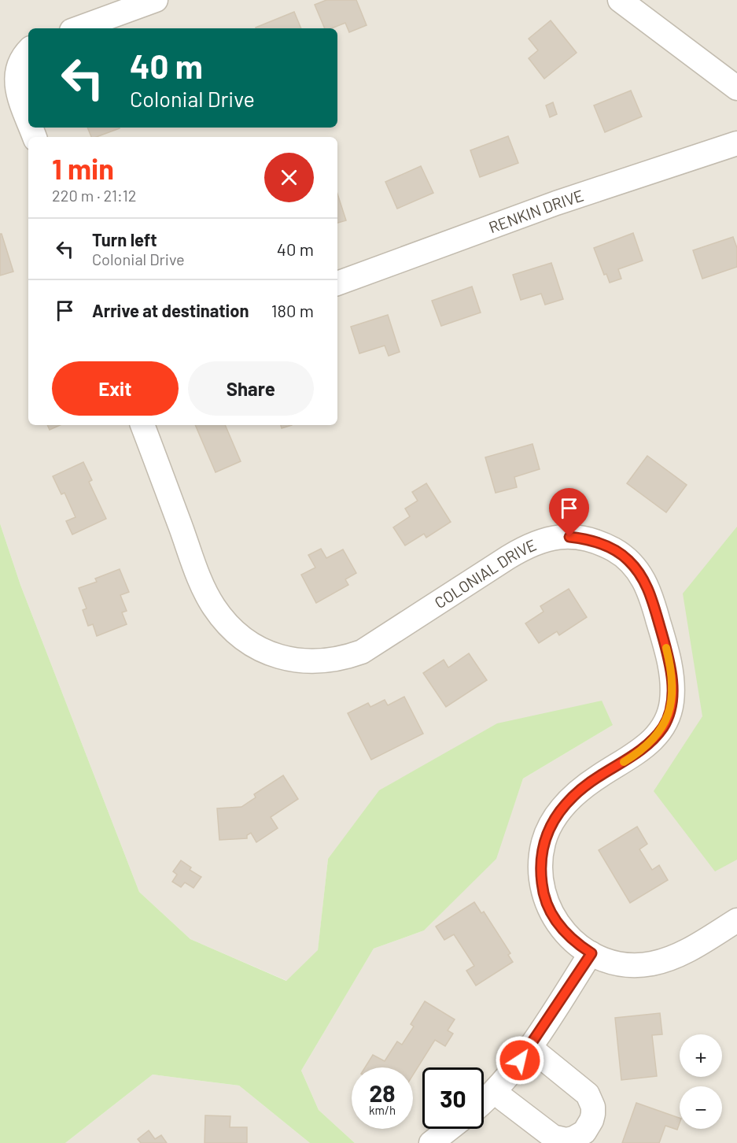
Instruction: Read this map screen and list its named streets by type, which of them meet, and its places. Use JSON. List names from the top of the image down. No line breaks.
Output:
{"streets":{"street":["RENKIN DRIVE","COLONIAL DRIVE"]},"page":{"turn":["40 m","Colonial Drive"],"heading":["1 min","220 m · 21:12"],"list":[{"name":"Turn left","note":"Colonial Drive","value":"40 m"},{"name":"Arrive at destination","value":"180 m"}],"buttons":["Exit","Share"],"map_buttons":["+","−"],"speed":"28 km/h","limit":"30"}}
